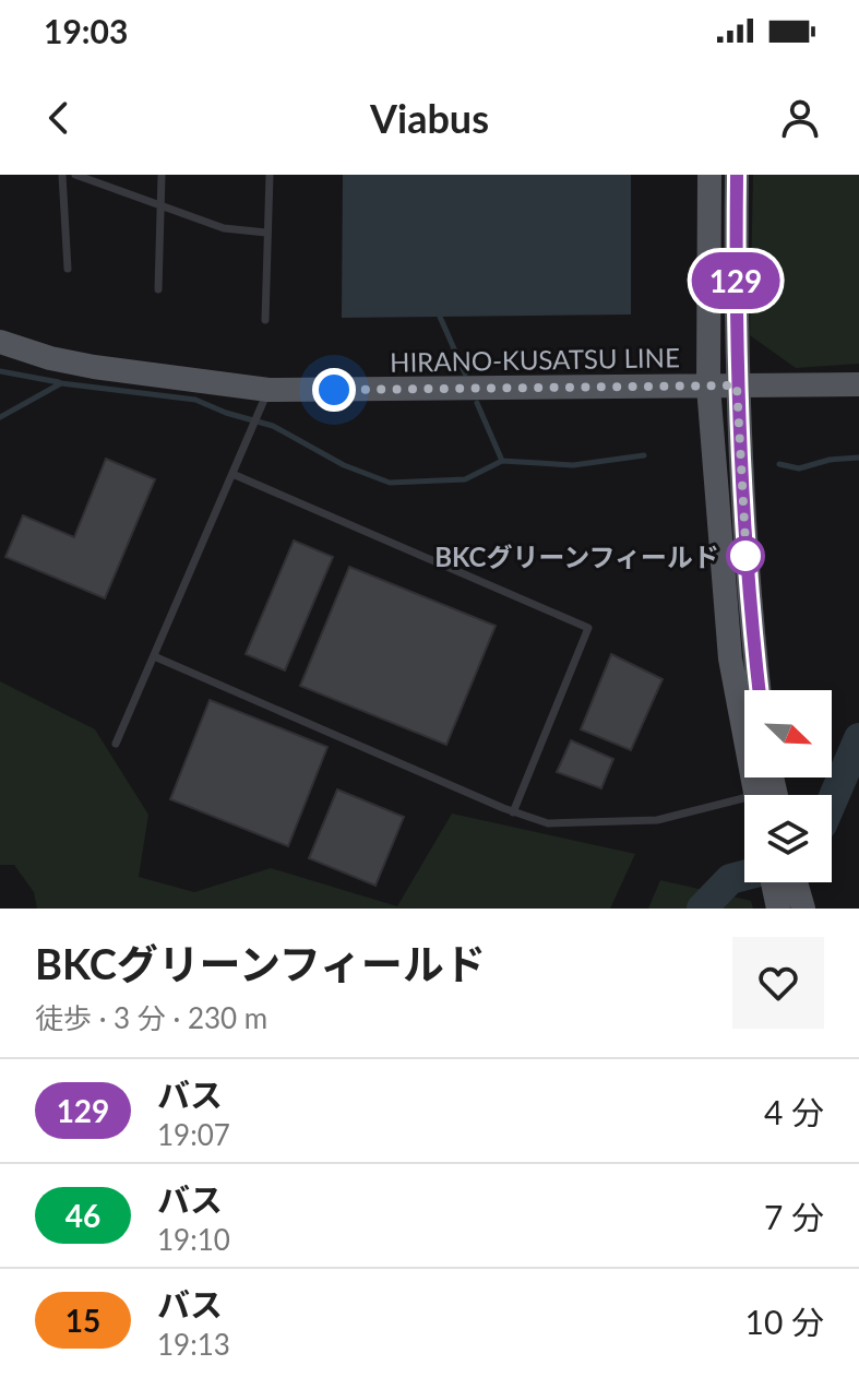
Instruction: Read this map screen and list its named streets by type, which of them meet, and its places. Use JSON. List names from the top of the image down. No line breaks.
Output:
{"streets":{"main road":["HIRANO-KUSATSU LINE"]},"places":["BKCグリーンフィールド"],"lines":["bus line 129"],"north":"bottom right","page":{"status":"19:03","header":"Viabus","on_map":"129","heading":["BKCグリーンフィールド","徒歩 · 3 分 · 230 m"],"list":[{"mark":"129","name":"バス","note":"19:07","value":"4 分"},{"mark":"46","name":"バス","note":"19:10","value":"7 分"},{"mark":"15","name":"バス","note":"19:13","value":"10 分"}]}}
